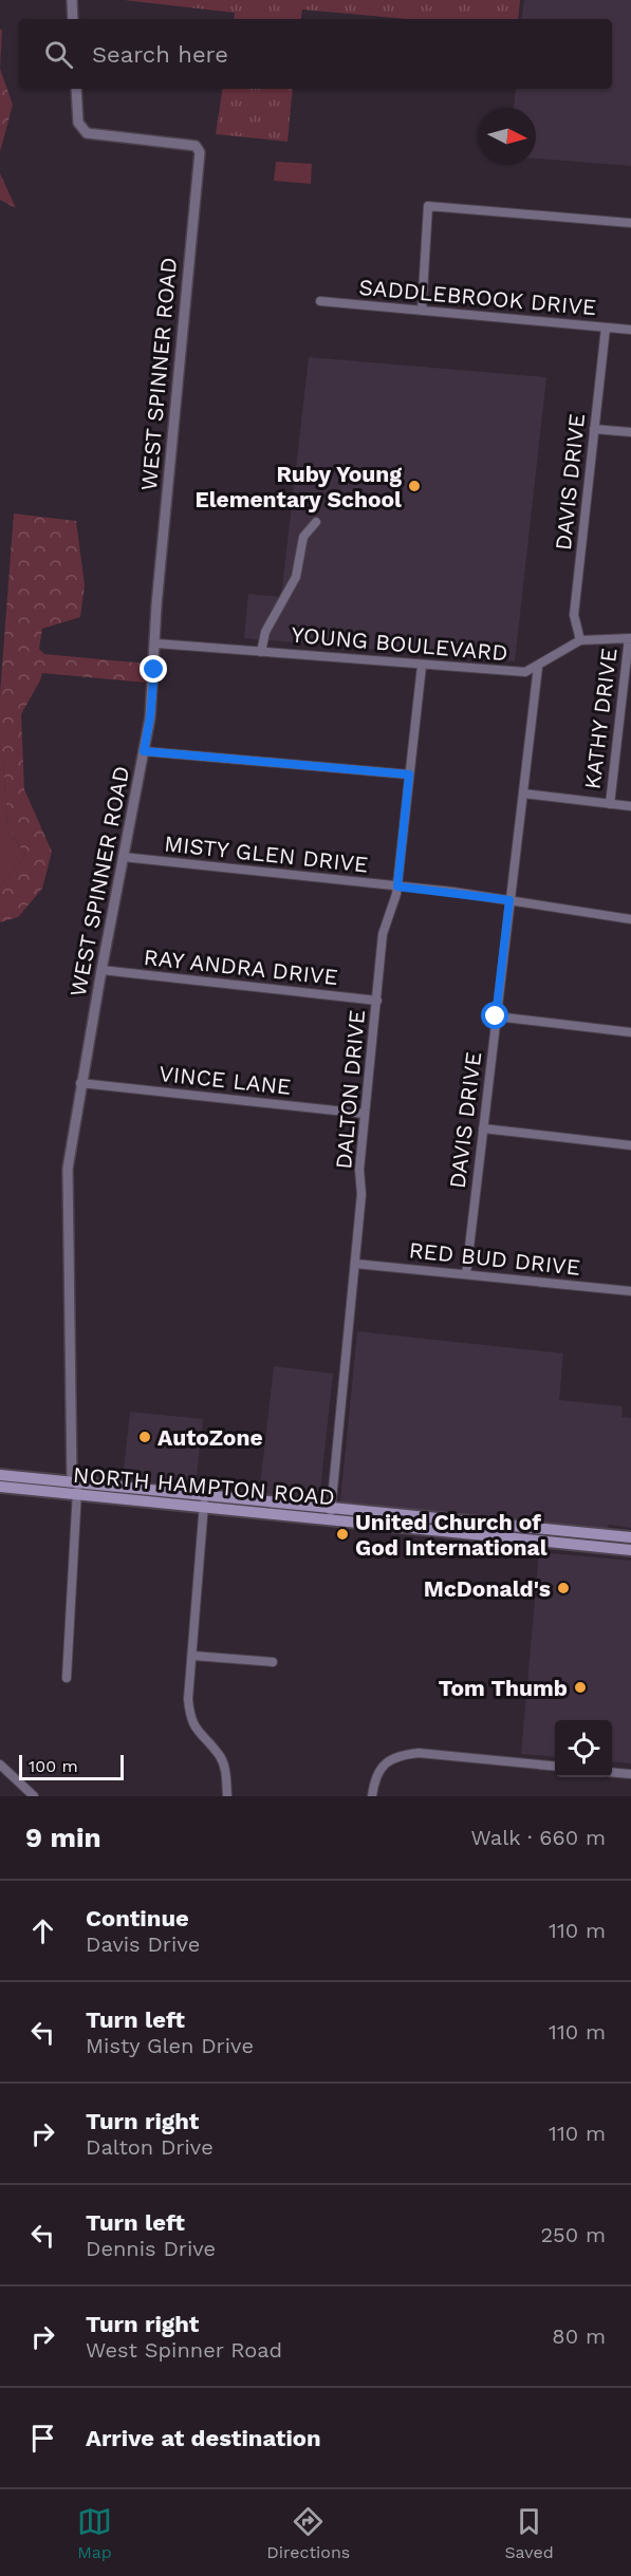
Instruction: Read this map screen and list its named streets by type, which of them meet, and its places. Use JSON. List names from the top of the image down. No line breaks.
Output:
{"streets":{"main road":["NORTH HAMPTON ROAD"],"street":["SADDLEBROOK DRIVE","WEST SPINNER ROAD","DAVIS DRIVE","YOUNG BOULEVARD","KATHY DRIVE","MISTY GLEN DRIVE","RAY ANDRA DRIVE","VINCE LANE","DALTON DRIVE","RED BUD DRIVE"]},"crossings":[["SADDLEBROOK DRIVE","DAVIS DRIVE"],["WEST SPINNER ROAD","YOUNG BOULEVARD"],["WEST SPINNER ROAD","MISTY GLEN DRIVE"],["WEST SPINNER ROAD","RAY ANDRA DRIVE"],["WEST SPINNER ROAD","VINCE LANE"],["WEST SPINNER ROAD","NORTH HAMPTON ROAD"],["DAVIS DRIVE","YOUNG BOULEVARD"],["DAVIS DRIVE","MISTY GLEN DRIVE"],["DAVIS DRIVE","RED BUD DRIVE"],["YOUNG BOULEVARD","KATHY DRIVE"],["YOUNG BOULEVARD","DALTON DRIVE"],["MISTY GLEN DRIVE","DALTON DRIVE"],["RAY ANDRA DRIVE","DALTON DRIVE"],["VINCE LANE","DALTON DRIVE"],["DALTON DRIVE","RED BUD DRIVE"],["DALTON DRIVE","NORTH HAMPTON ROAD"]],"places":["Ruby Young Elementary School","AutoZone","United Church of God International","McDonald's","Tom Thumb"],"scale_bar":"100 m","north":"right","page":{"search":"Search here","scale":"100 m","heading":["9 min","Walk · 660 m"],"list":[["Continue","Davis Drive","110 m"],["Turn left","Misty Glen Drive","110 m"],["Turn right","Dalton Drive","110 m"],["Turn left","Dennis Drive","250 m"],["Turn right","West Spinner Road","80 m"],"Arrive at destination"],"nav":["Map","Directions","Saved"]}}
